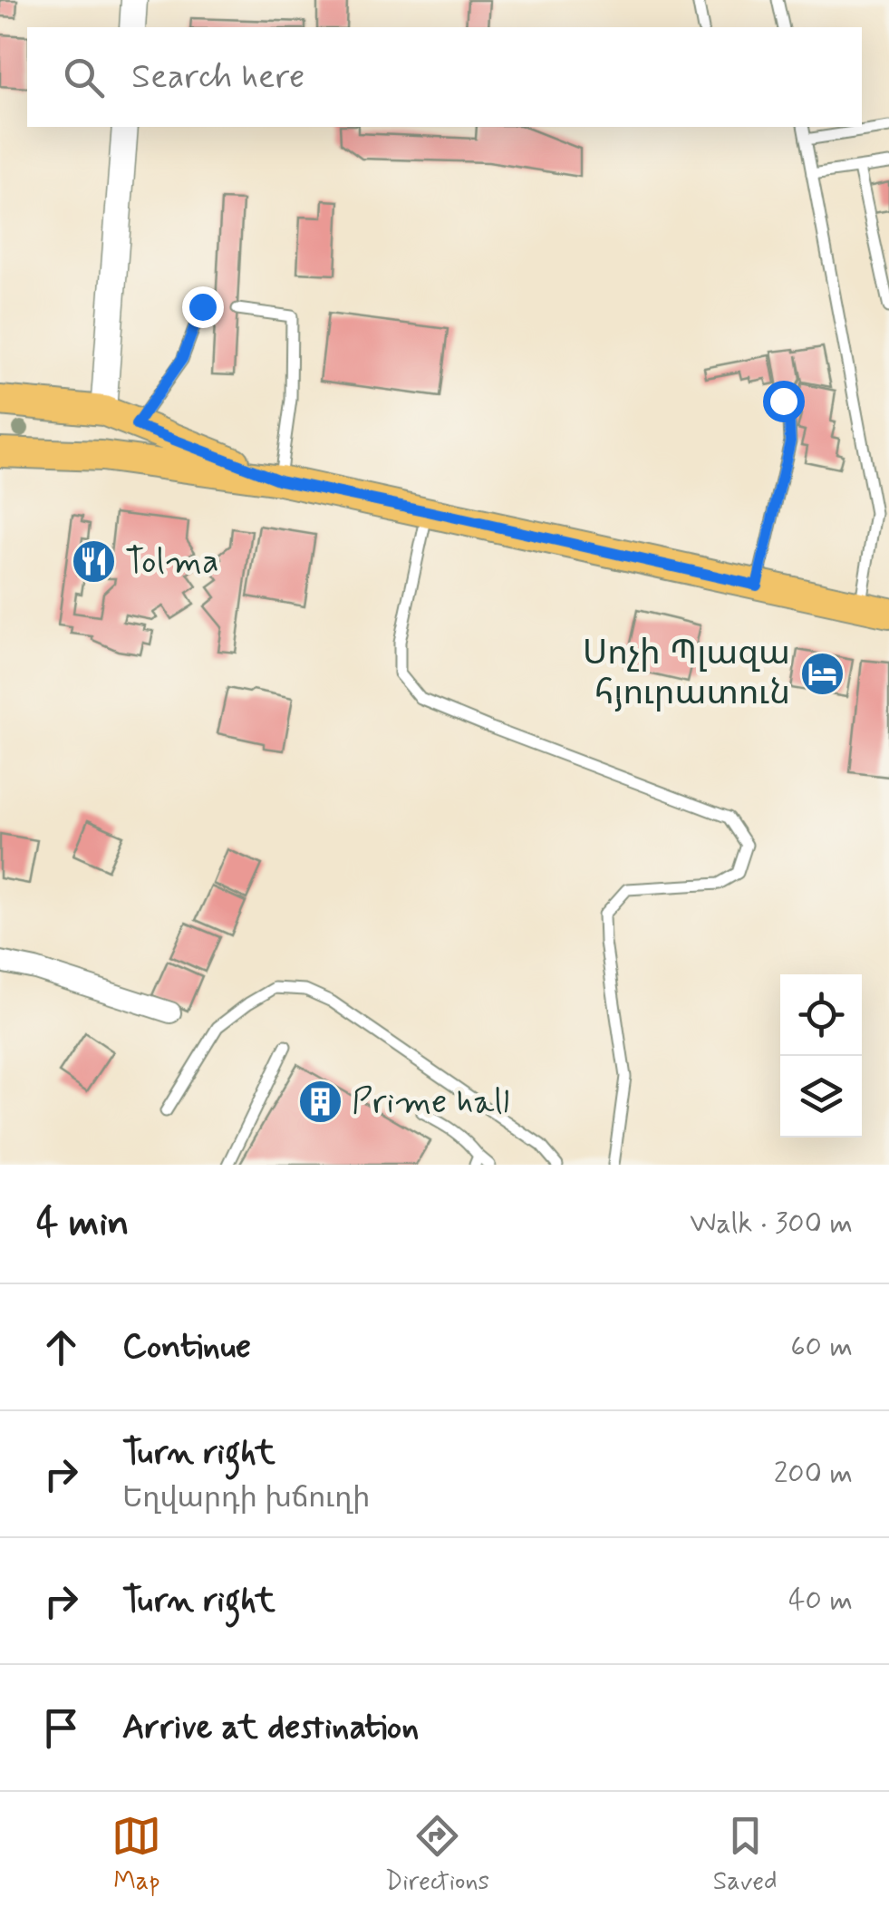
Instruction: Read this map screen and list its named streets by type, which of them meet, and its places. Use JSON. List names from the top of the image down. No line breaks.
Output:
{"places":{"restaurant":["Tolma"],"hotel":["Սոչի Պլազա հյուրատուն"],"building":["Prime hall"]},"page":{"search":"Search here","heading":["4 min","Walk · 300 m"],"list":[["Continue","60 m"],["Turn right","Եղվարդի խճուղի","200 m"],["Turn right","40 m"],"Arrive at destination"],"nav":["Map","Directions","Saved"]}}
